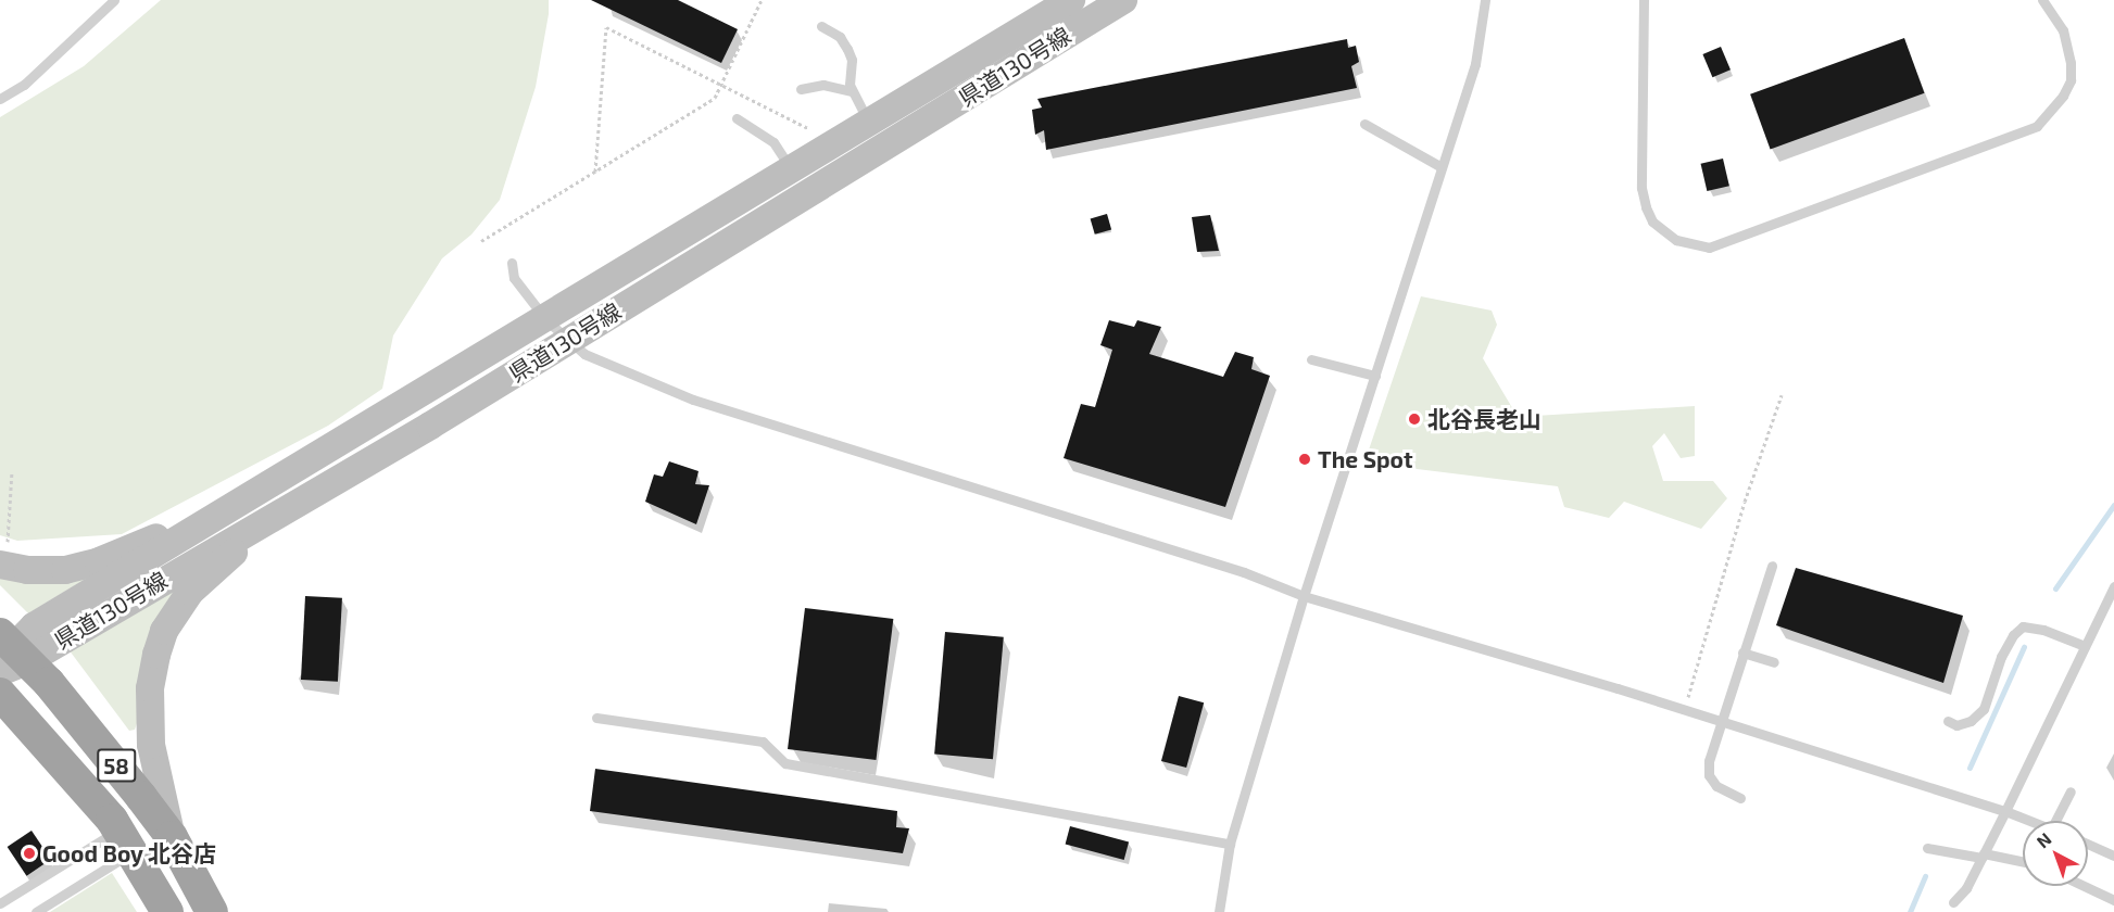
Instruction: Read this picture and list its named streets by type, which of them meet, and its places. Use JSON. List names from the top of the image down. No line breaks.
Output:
{"streets":{"highway":["58"],"main road":["県道130号線"]},"crossings":[["県道130号線","58"]],"places":["北谷長老山","The Spot","Good Boy 北谷店"],"north":"top left"}
